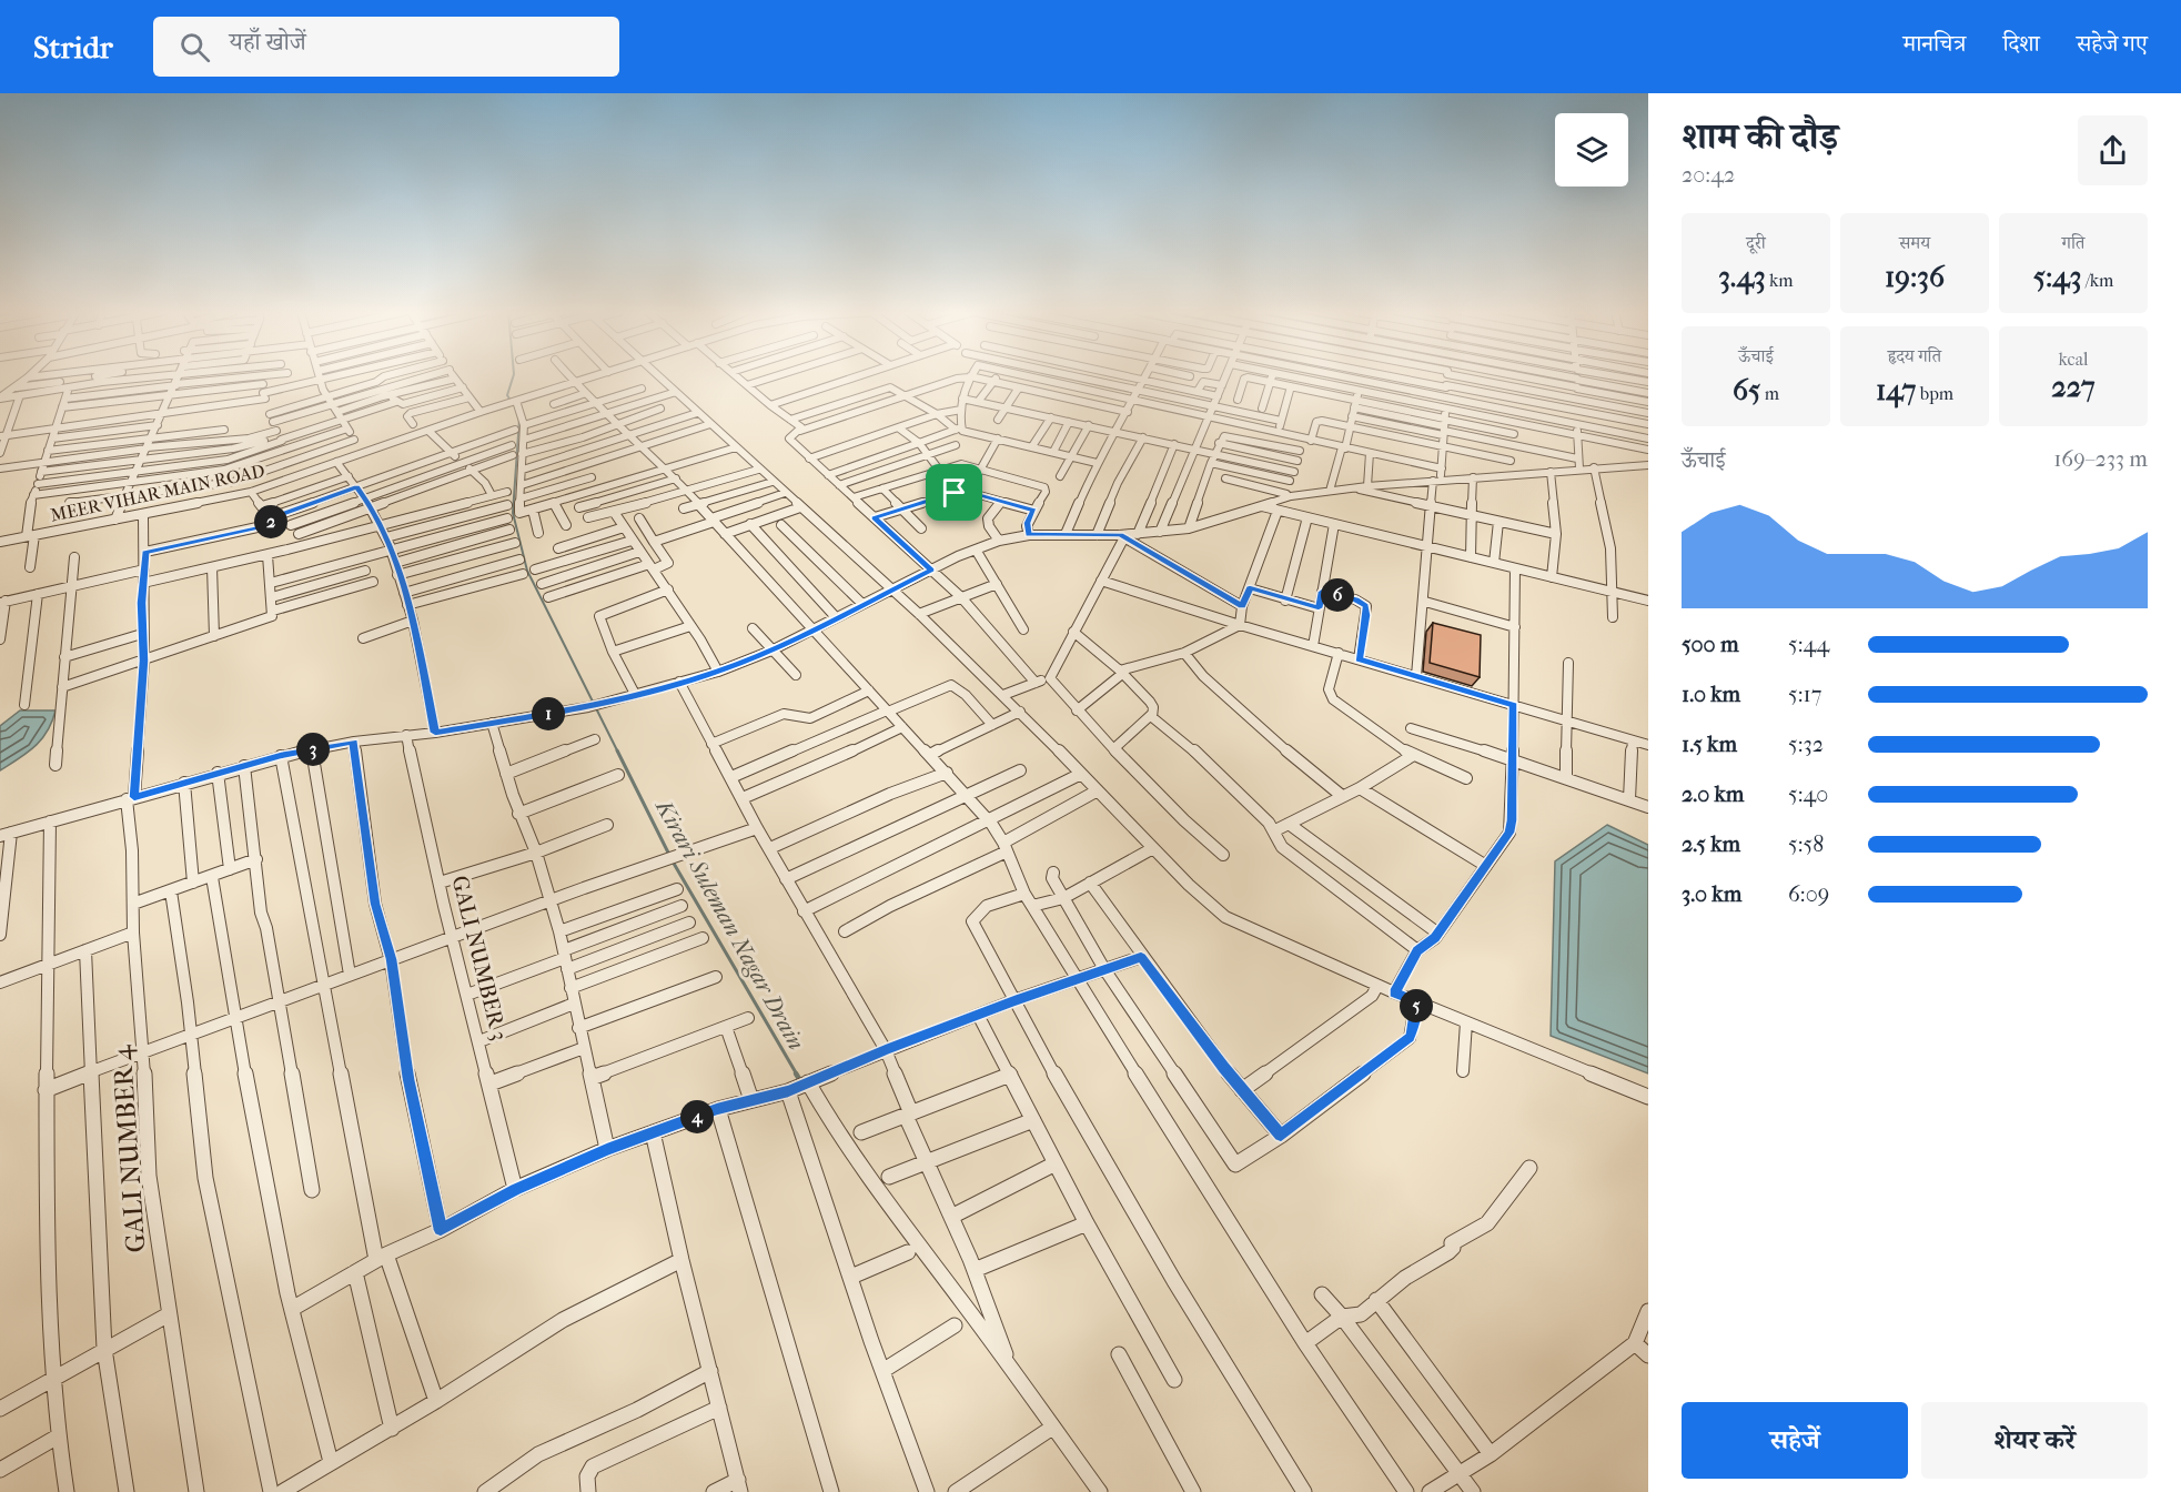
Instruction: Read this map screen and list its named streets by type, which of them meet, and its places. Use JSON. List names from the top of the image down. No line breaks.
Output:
{"streets":{"street":["MEER VIHAR MAIN ROAD","GALI NUMBER 3","GALI NUMBER 4"]},"crossings":[["MEER VIHAR MAIN ROAD","GALI NUMBER 4"]],"water":["Kirari Suleman Nagar Drain"],"page":{"header":"Stridr","search":"यहाँ खोजें","nav":["मानचित्र","दिशा","सहेजे गए"],"heading":["शाम की दौड़","20:42"],"stats":[["दूरी","3.43 km"],["समय","19:36"],["गति","5:43 /km"],["ऊँचाई","65 m"],["हृदय गति","147 bpm"],["kcal","227"]],"chart":["ऊँचाई","169–233 m"],"pins":["2","6","1","3","5","4"],"list":[{"name":"500 m","note":"5:44"},{"name":"1.0 km","note":"5:17"},{"name":"1.5 km","note":"5:32"},{"name":"2.0 km","note":"5:40"},{"name":"2.5 km","note":"5:58"},{"name":"3.0 km","note":"6:09"}],"buttons":["सहेजें","शेयर करें"]}}
